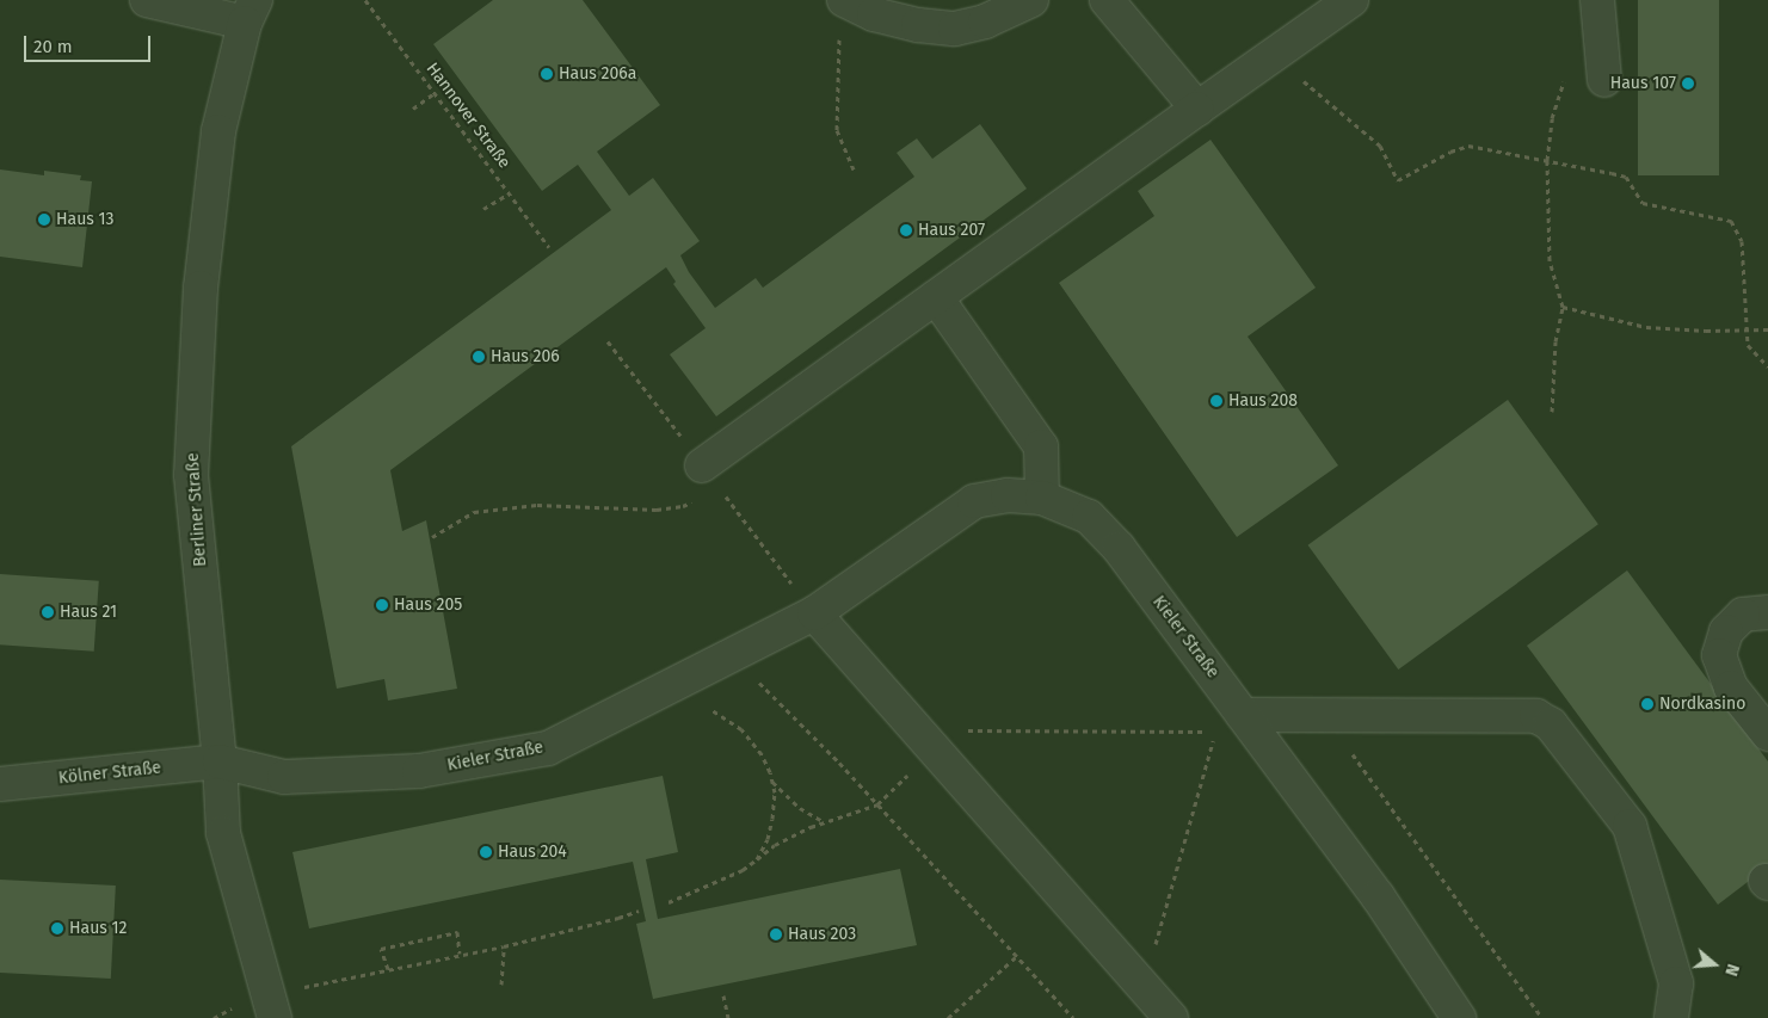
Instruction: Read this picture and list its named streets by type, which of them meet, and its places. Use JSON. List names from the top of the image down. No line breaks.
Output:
{"streets":{"lane":["Berliner Straße","Kieler Straße","Kölner Straße"],"path":["Hannover Straße"]},"crossings":[["Berliner Straße","Kieler Straße"],["Berliner Straße","Kölner Straße"],["Kieler Straße","Kölner Straße"]],"places":["Haus 206a","Haus 107","Haus 13","Haus 207","Haus 206","Haus 208","Haus 205","Haus 21","Nordkasino","Haus 204","Haus 12","Haus 203"],"scale_bar":"20 m","north":"right"}
